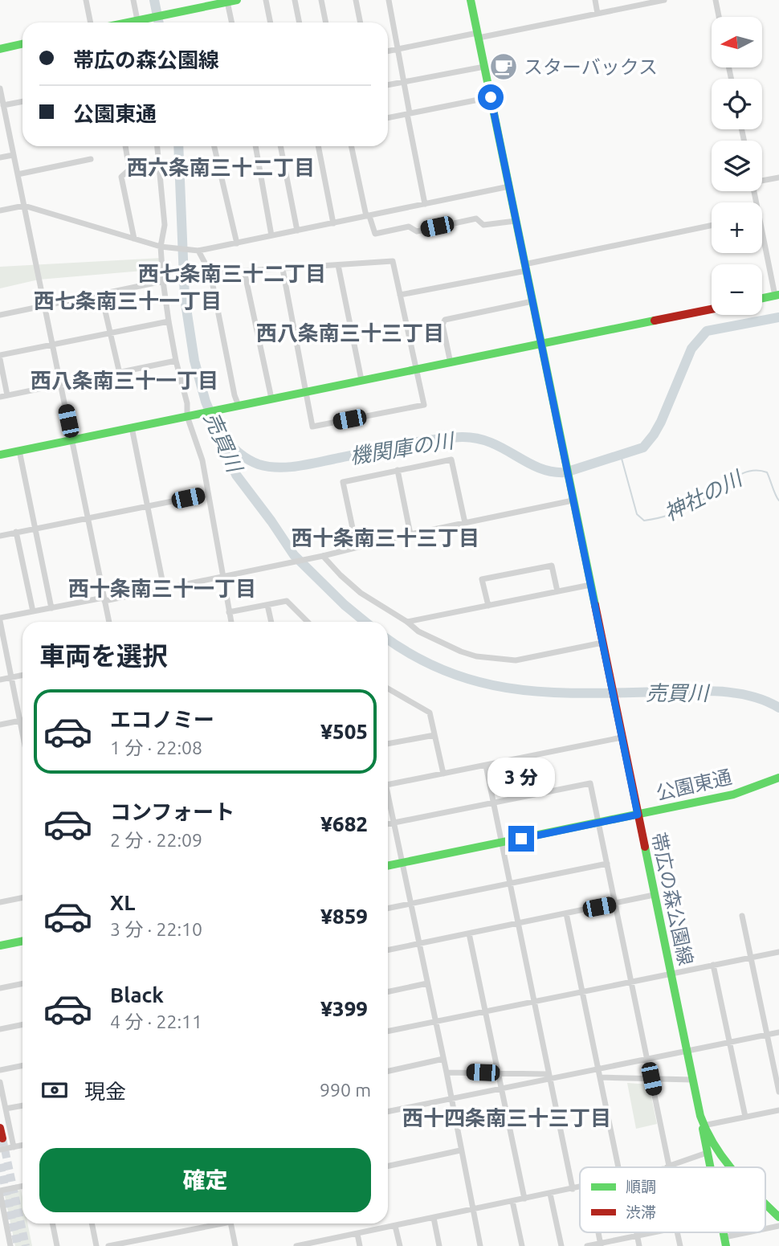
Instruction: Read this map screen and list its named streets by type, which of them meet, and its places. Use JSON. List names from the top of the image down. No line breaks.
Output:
{"streets":{"street":["公園東通","帯広の森公園線"]},"crossings":[["公園東通","帯広の森公園線"]],"districts":["西六条南三十二丁目","西七条南三十二丁目","西七条南三十一丁目","西八条南三十三丁目","西八条南三十一丁目","西十条南三十三丁目","西十条南三十一丁目","西十四条南三十三丁目"],"water":["売買川","機関庫の川","神社の川"],"places":{"cafe":["スターバックス"]},"legend":["順調","渋滞"],"north":"left","page":{"map_buttons":["+","−"],"banner":["帯広の森公園線","公園東通"],"heading":"車両を選択","list":[{"name":"エコノミー","note":"1 分 · 22:08","value":"¥505"},{"name":"コンフォート","note":"2 分 · 22:09","value":"¥682"},{"name":"XL","note":"3 分 · 22:10","value":"¥859"},{"name":"Black","note":"4 分 · 22:11","value":"¥399"}],"bubble":"3 分","pay":["現金","990 m"],"buttons":"確定"}}
